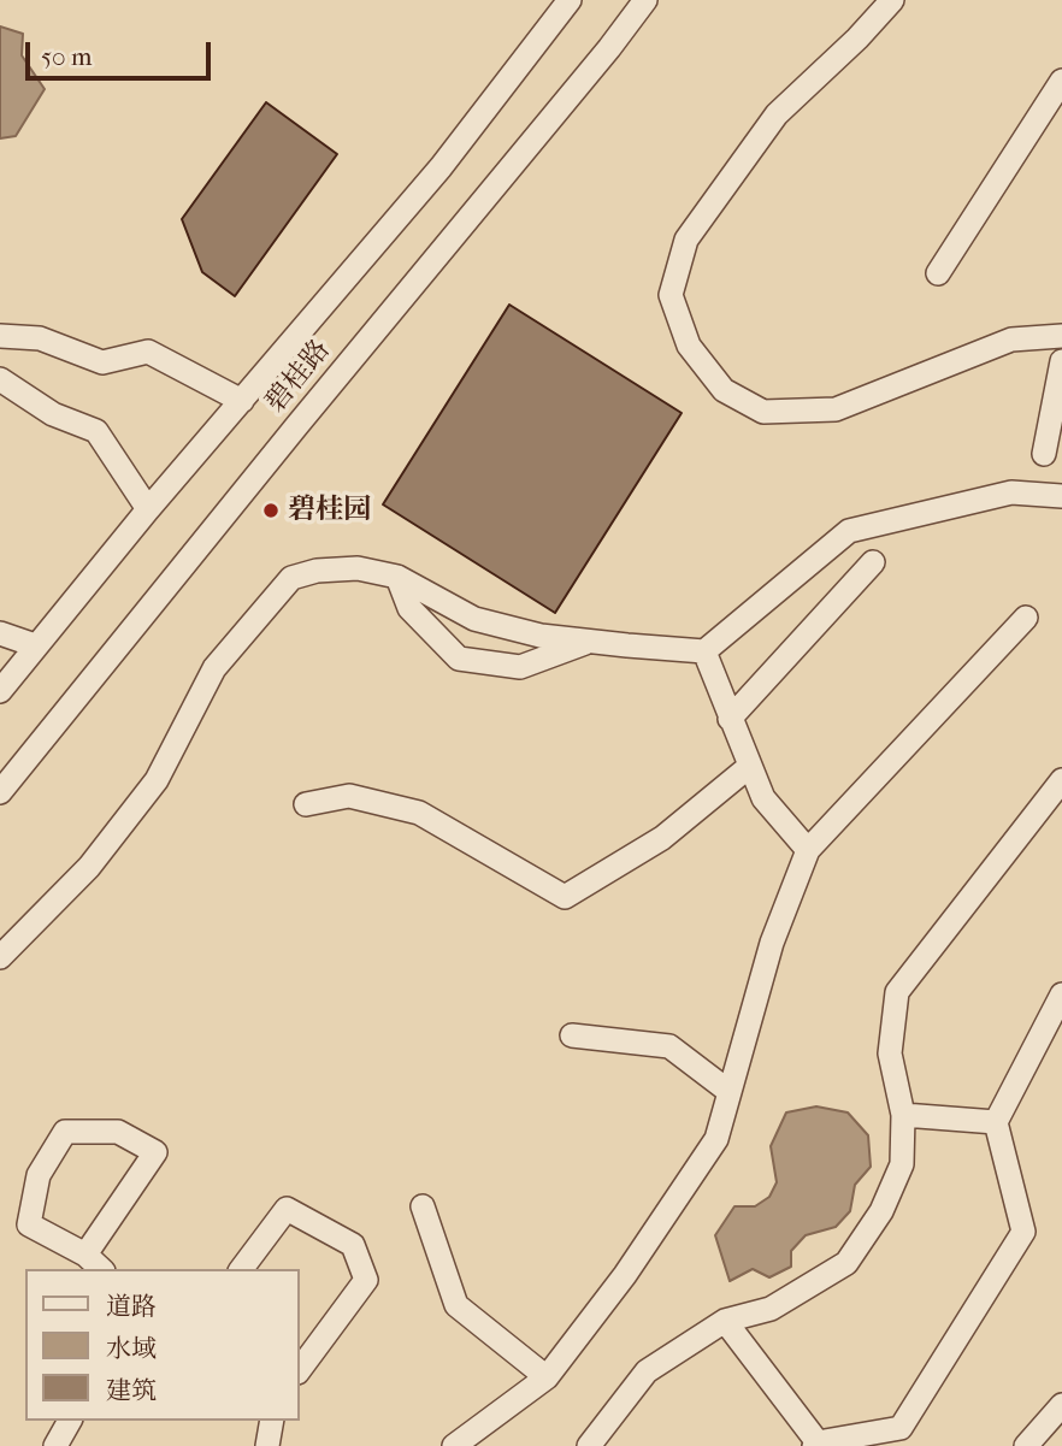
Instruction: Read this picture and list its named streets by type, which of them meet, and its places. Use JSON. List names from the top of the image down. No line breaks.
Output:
{"streets":{"street":["碧桂路"]},"places":["碧桂园"],"legend":["道路","水域","建筑"],"scale_bar":"50 m"}
